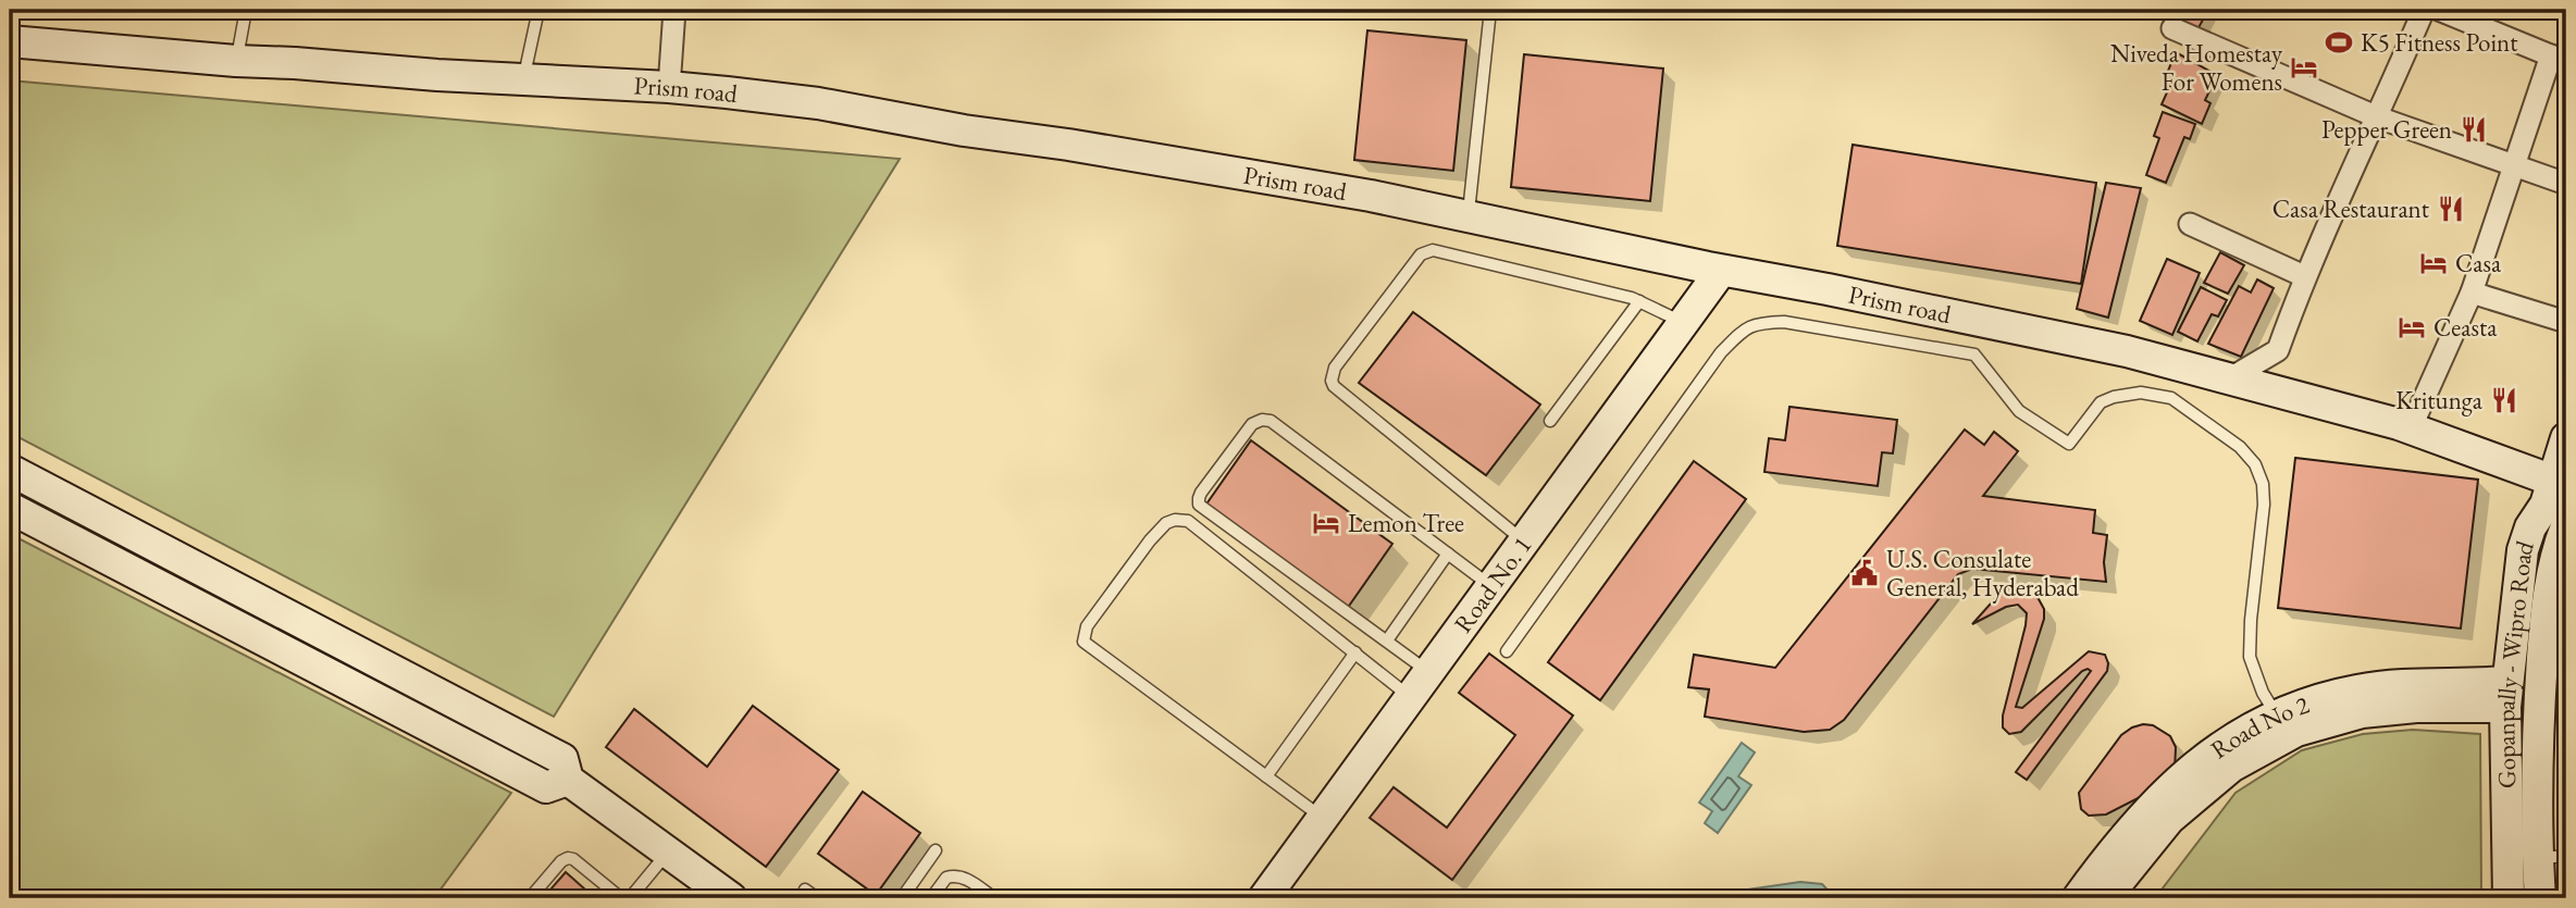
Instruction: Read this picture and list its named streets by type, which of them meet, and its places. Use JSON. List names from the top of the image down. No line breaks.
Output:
{"streets":{"street":["Prism road","Road No. 1","Gopanpally - Wipro Road","Road No 2"]},"crossings":[["Prism road","Road No. 1"],["Prism road","Gopanpally - Wipro Road"],["Gopanpally - Wipro Road","Road No 2"]],"places":{"sports":["K5 Fitness Point"],"hotel":["Niveda Homestay For Womens","Casa","Ceasta","Lemon Tree"],"restaurant":["Pepper Green","Casa Restaurant","Kritunga"],"public building":["U.S. Consulate General, Hyderabad"]}}
